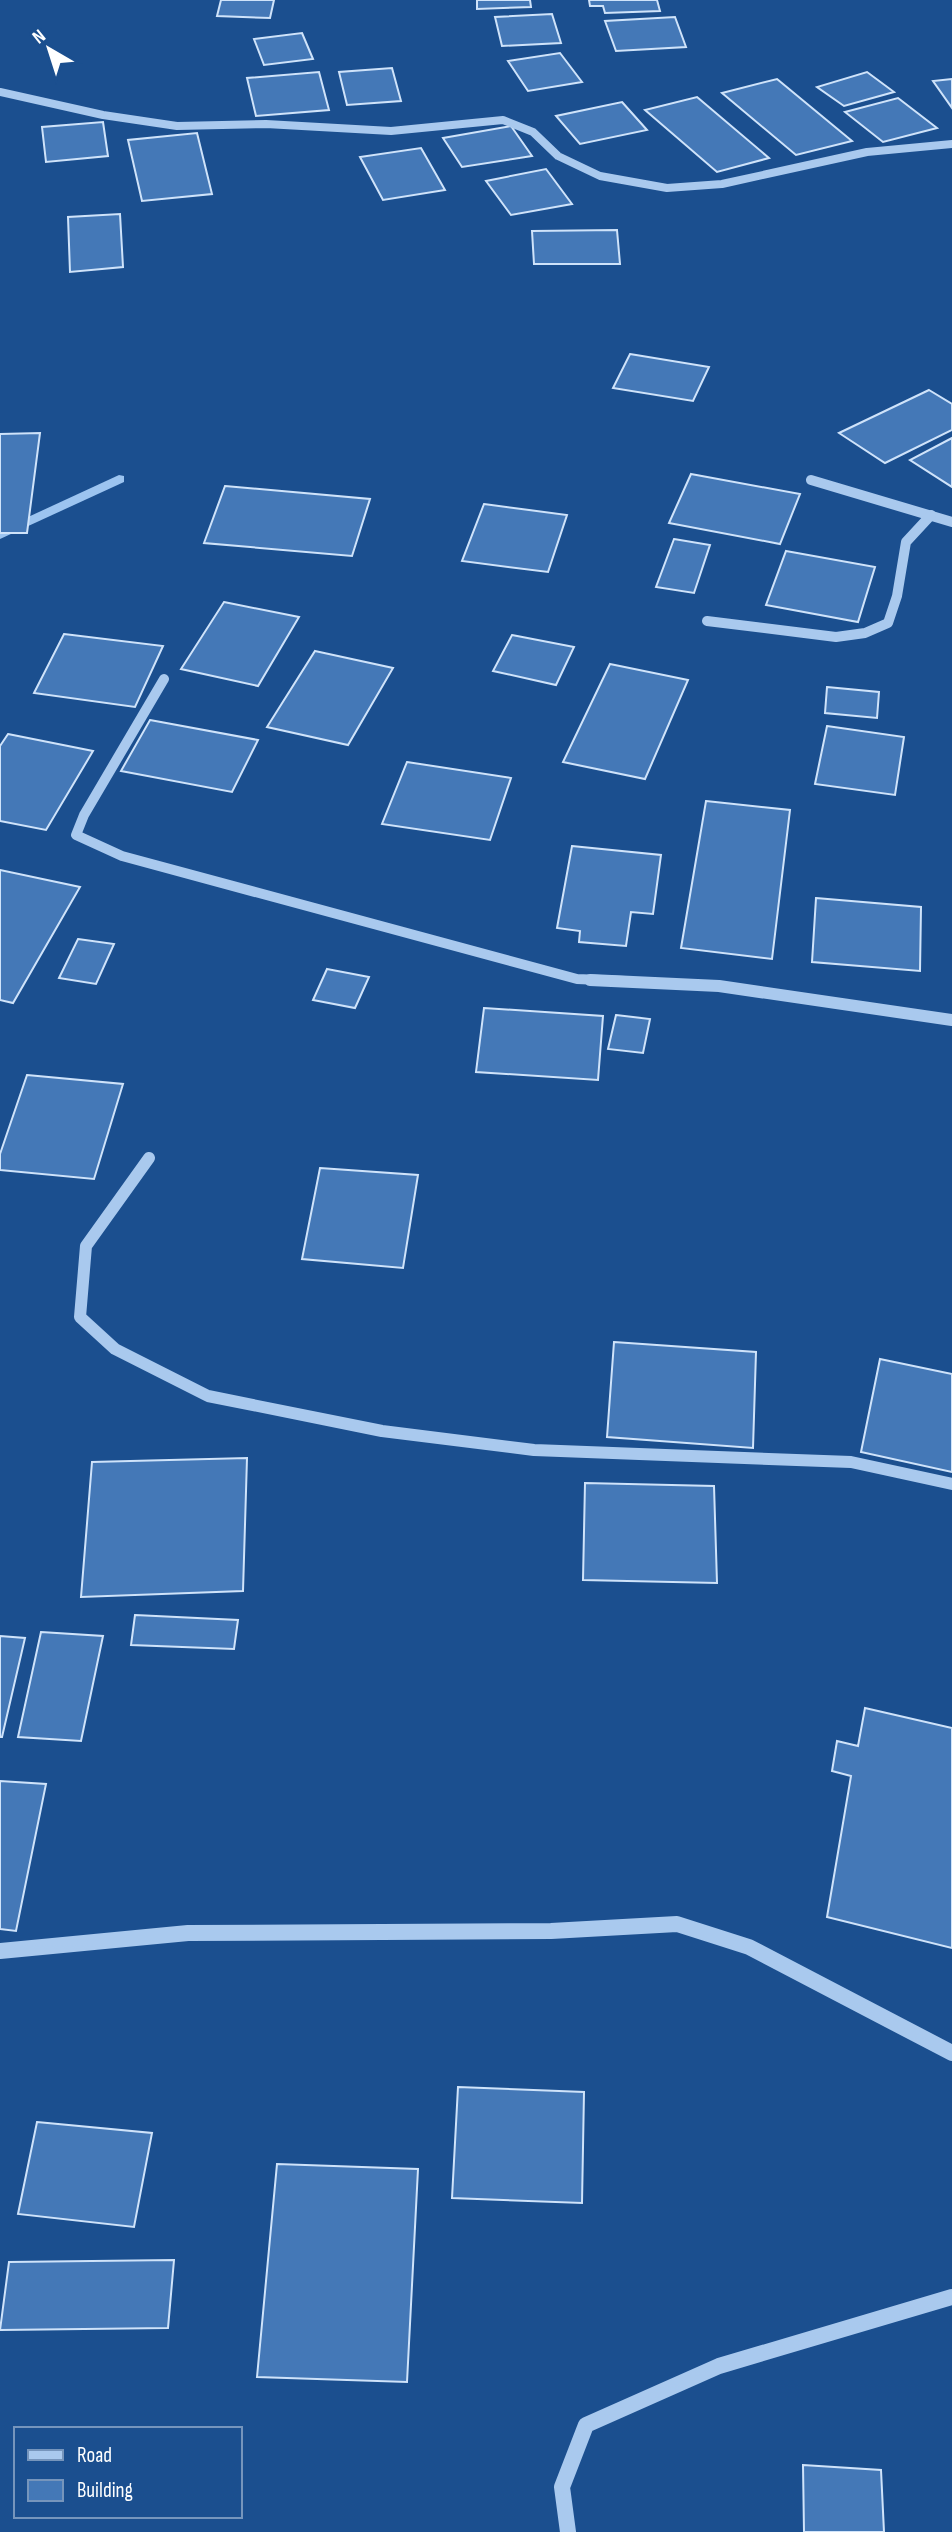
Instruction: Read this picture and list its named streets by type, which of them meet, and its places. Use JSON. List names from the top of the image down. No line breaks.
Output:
{"legend":["Road","Building"],"north":"top left"}
